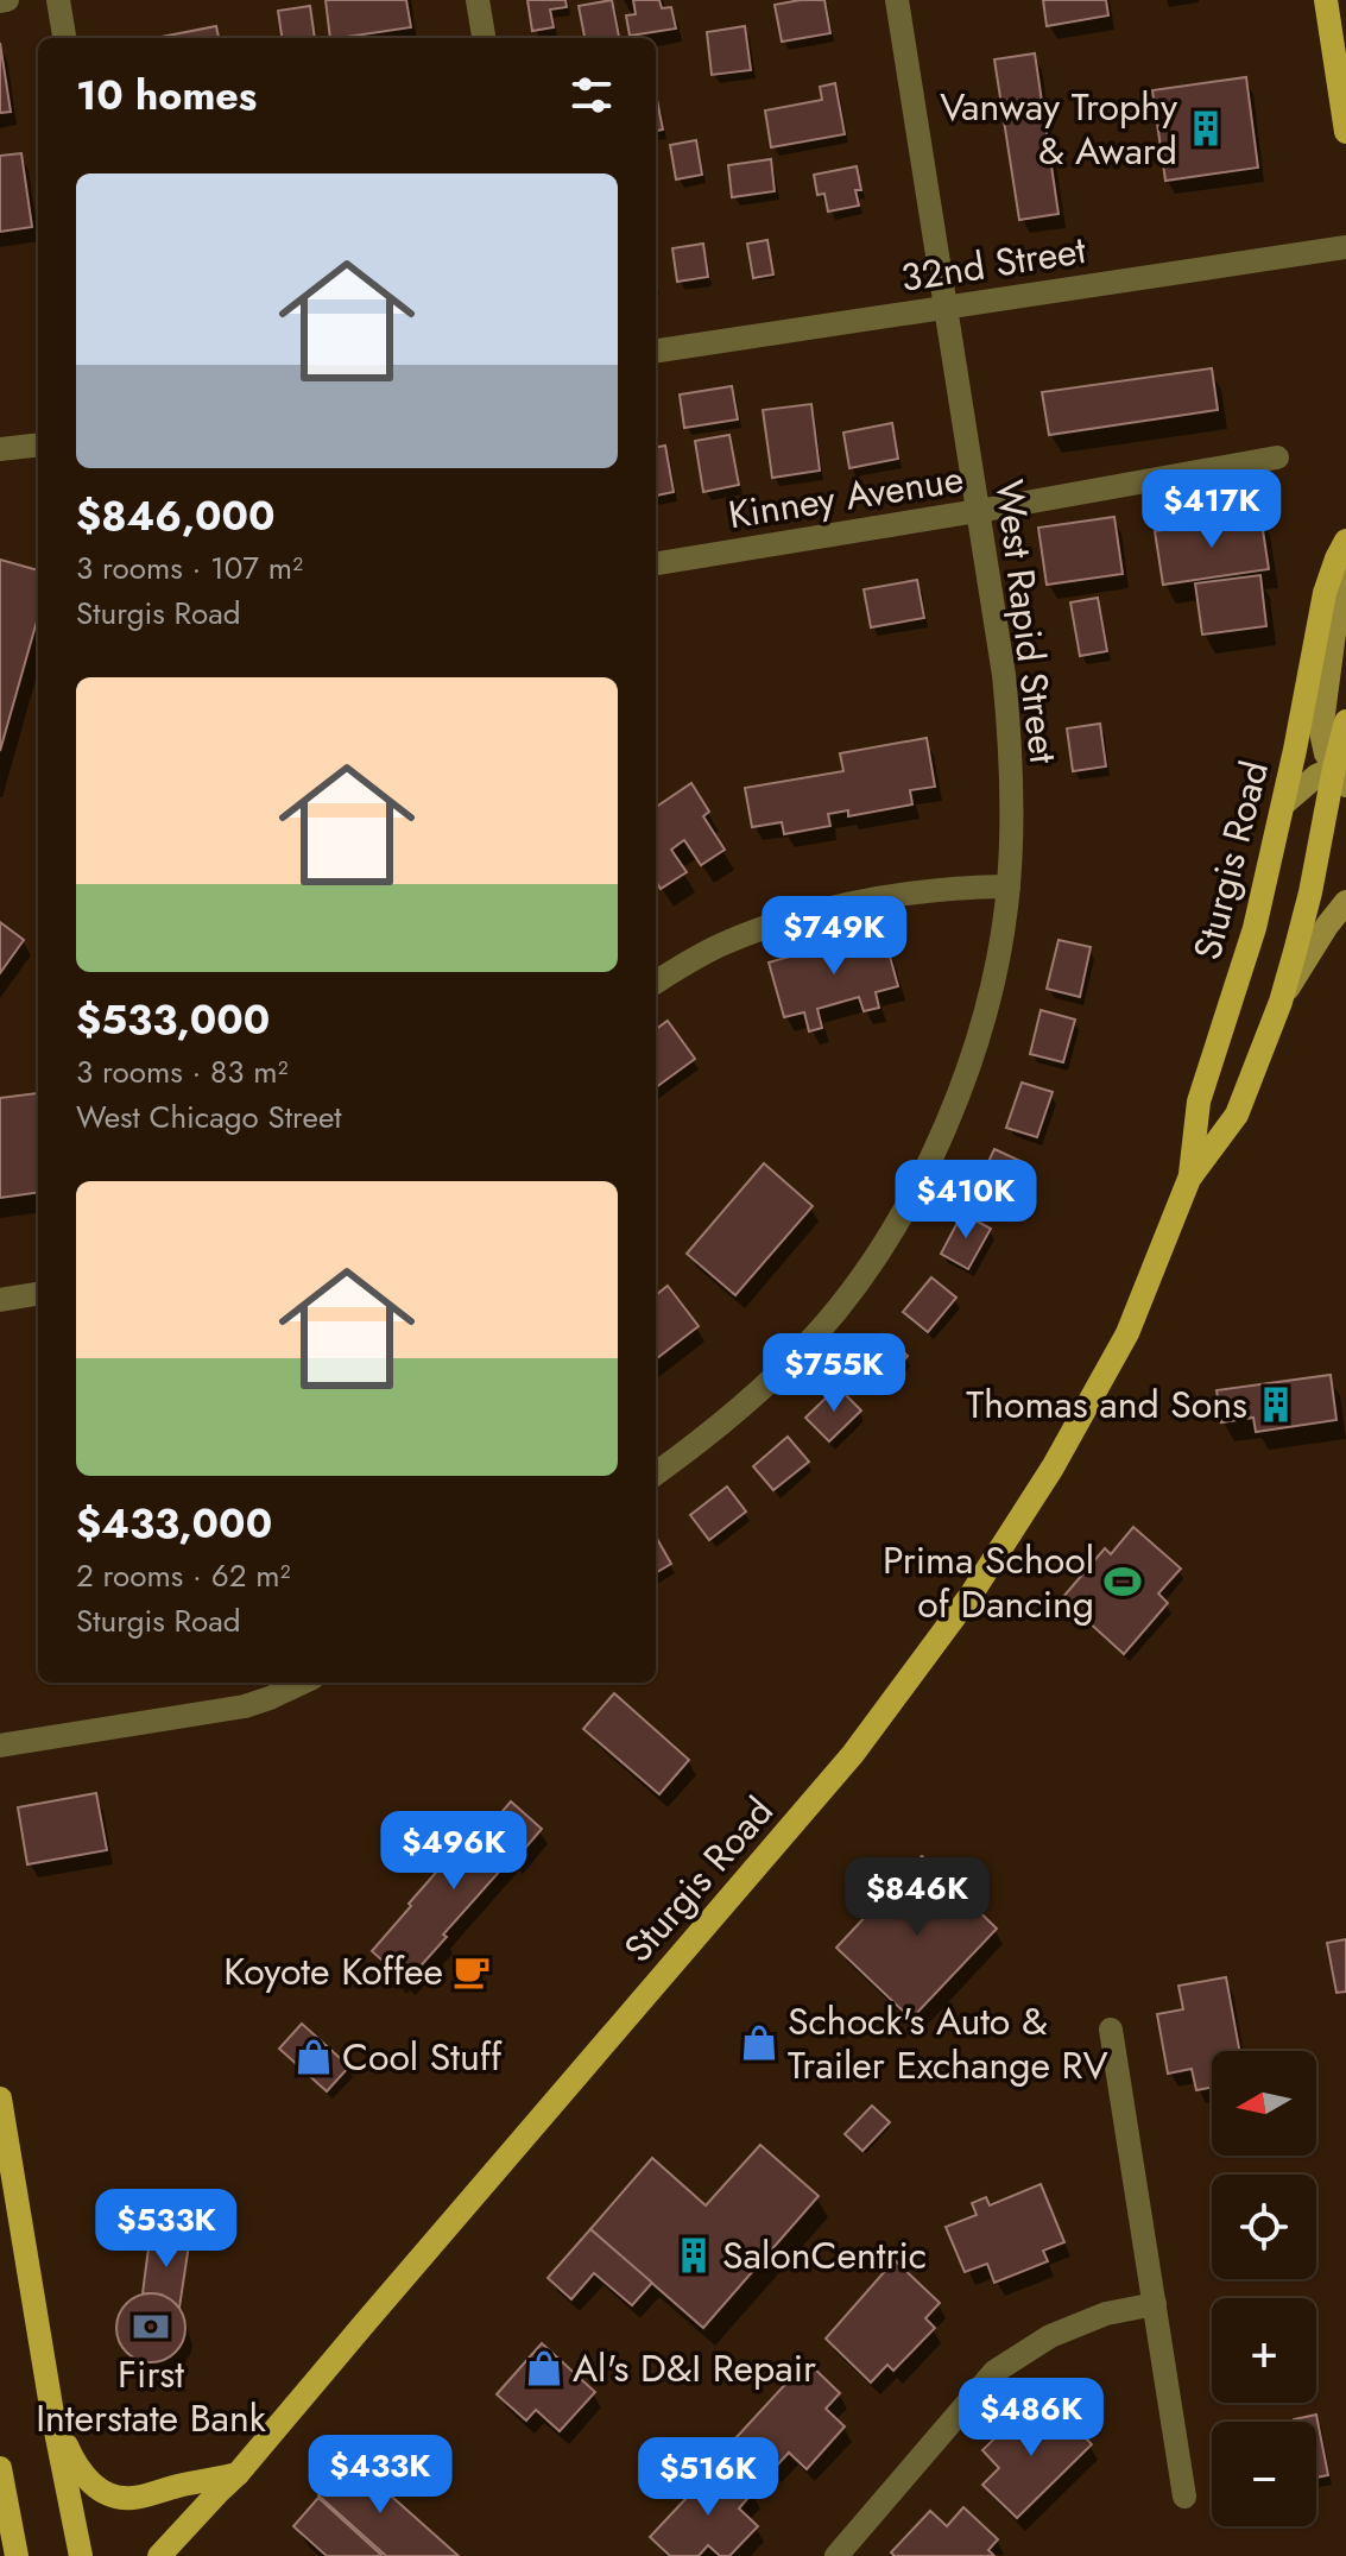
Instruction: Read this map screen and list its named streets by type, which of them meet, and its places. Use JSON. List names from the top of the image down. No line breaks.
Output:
{"streets":{"main road":["Sturgis Road"],"street":["32nd Street","Kinney Avenue","West Rapid Street"]},"crossings":[["32nd Street","West Rapid Street"],["Kinney Avenue","West Rapid Street"]],"places":{"building":["Vanway Trophy & Award","Thomas and Sons","SalonCentric"],"sports":["Prima School of Dancing"],"cafe":["Koyote Koffee"],"shop":["Schock's Auto & Trailer Exchange RV","Cool Stuff","Al's D&I Repair"],"bank":["First Interstate Bank"]},"north":"left","page":{"heading":"10 homes","list":[{"name":"$846,000","note":"3 rooms · 107 m² · Sturgis Road"},{"name":"$533,000","note":"3 rooms · 83 m² · West Chicago Street"},{"name":"$433,000","note":"2 rooms · 62 m² · Sturgis Road"}],"price":["$417K","$749K","$410K","$755K","$496K","$846K","$533K","$486K","$433K","$516K"],"map_buttons":["+","−"]}}
